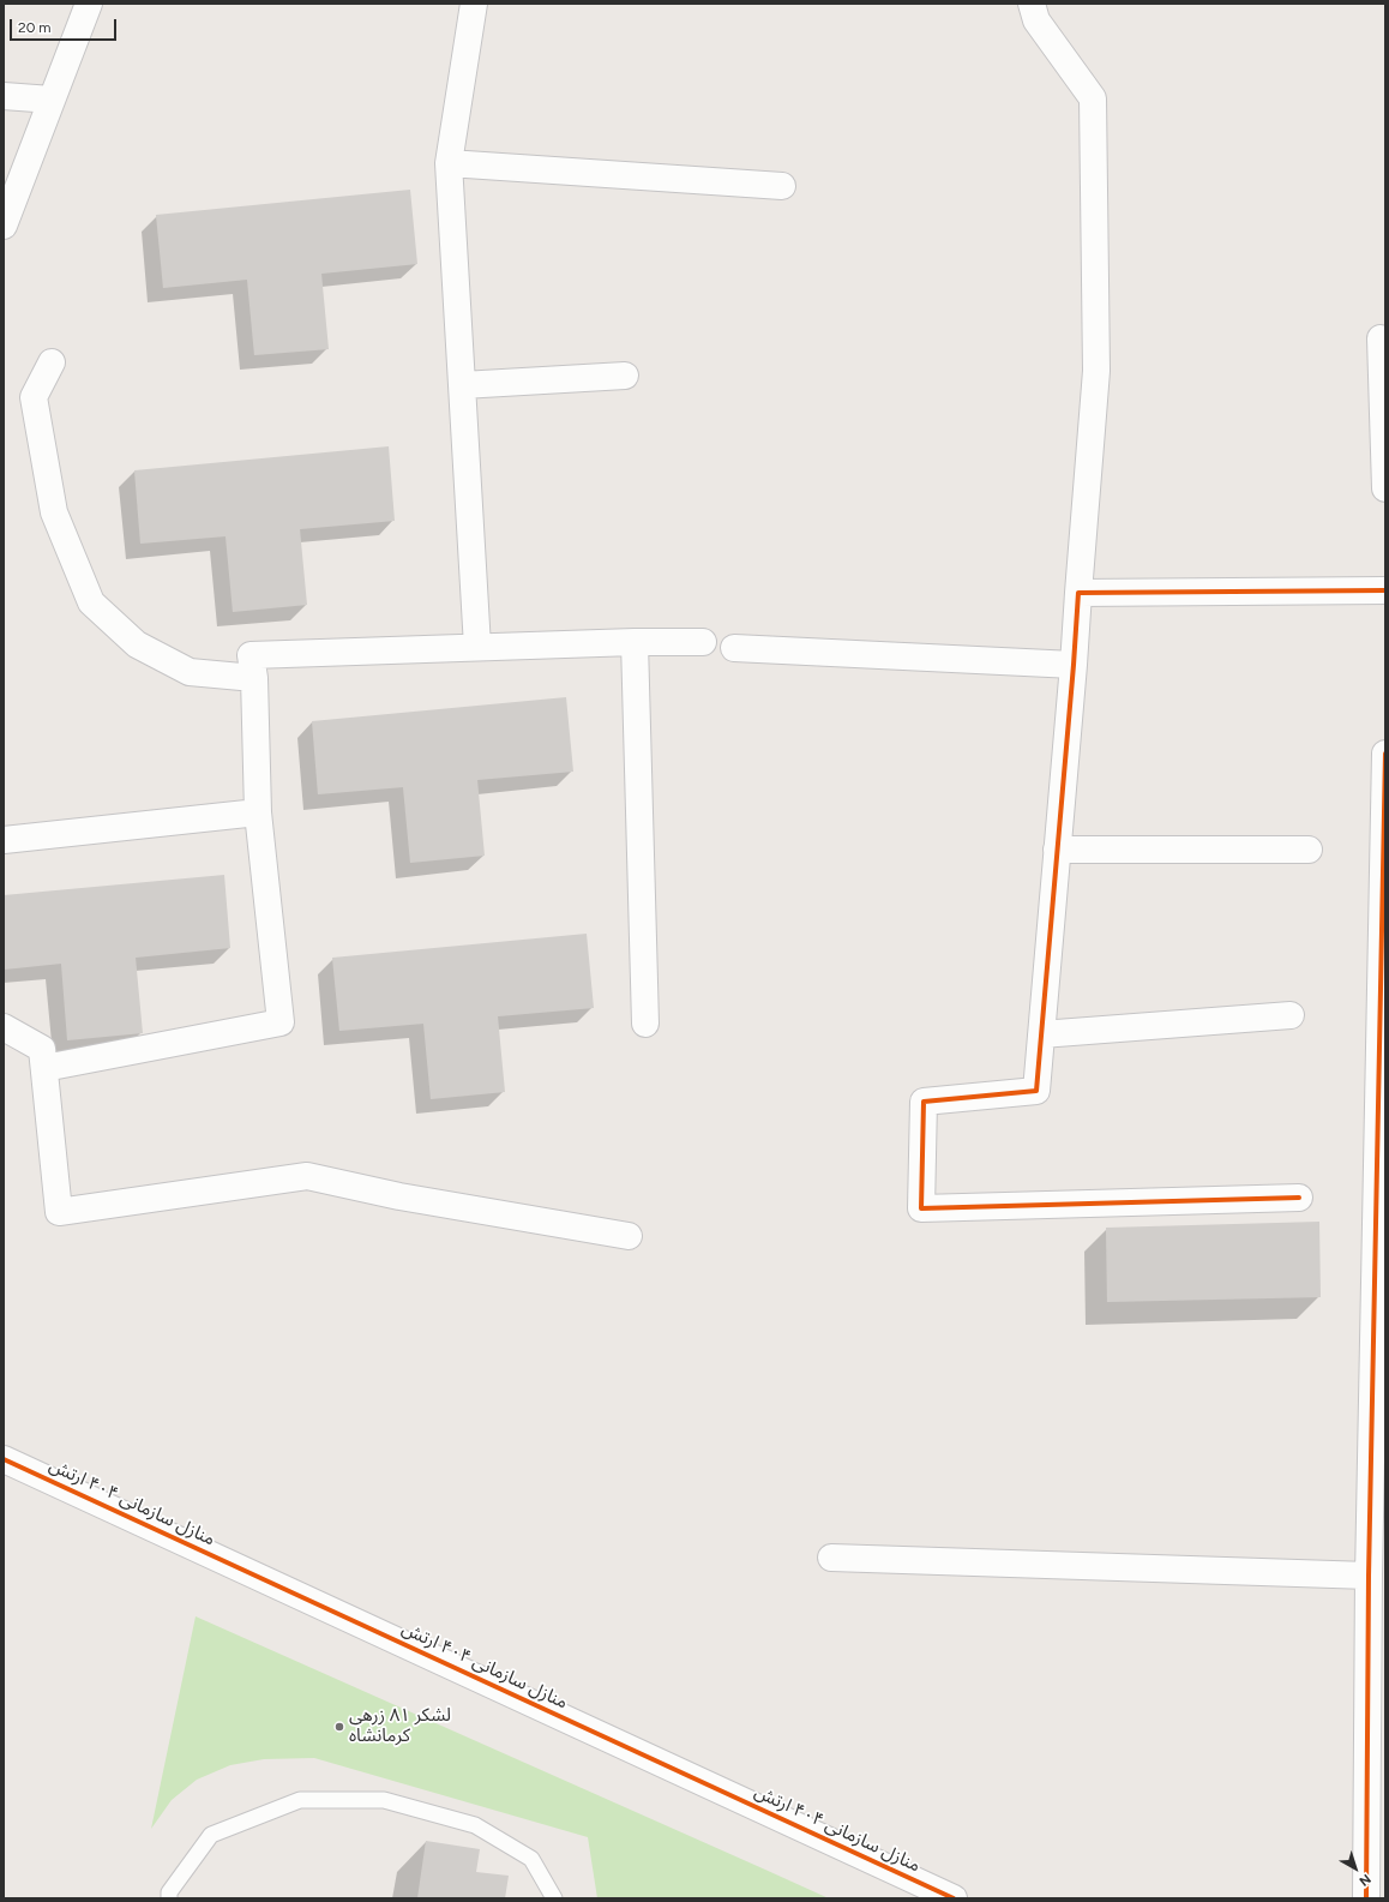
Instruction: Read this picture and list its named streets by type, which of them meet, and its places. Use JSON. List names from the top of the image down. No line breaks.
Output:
{"streets":{"street":["منازل سازمانی ۴۰۴ ارتش"]},"places":["لشکر ۸۱ زرهی کرمانشاه"],"scale_bar":"20 m","north":"bottom right"}
